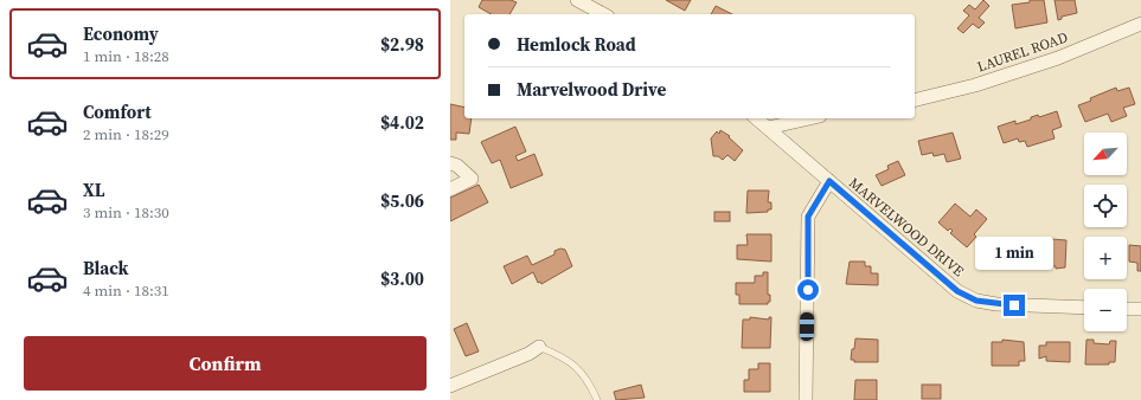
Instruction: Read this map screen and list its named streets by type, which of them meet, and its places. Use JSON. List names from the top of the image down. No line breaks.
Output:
{"streets":{"street":["LAUREL ROAD","MARVELWOOD DRIVE"]},"north":"bottom left","page":{"list":[{"name":"Economy","note":"1 min · 18:28","value":"$2.98"},{"name":"Comfort","note":"2 min · 18:29","value":"$4.02"},{"name":"XL","note":"3 min · 18:30","value":"$5.06"},{"name":"Black","note":"4 min · 18:31","value":"$3.00"}],"banner":["Hemlock Road","Marvelwood Drive"],"map_buttons":["+","−"],"bubble":"1 min","buttons":"Confirm"}}
